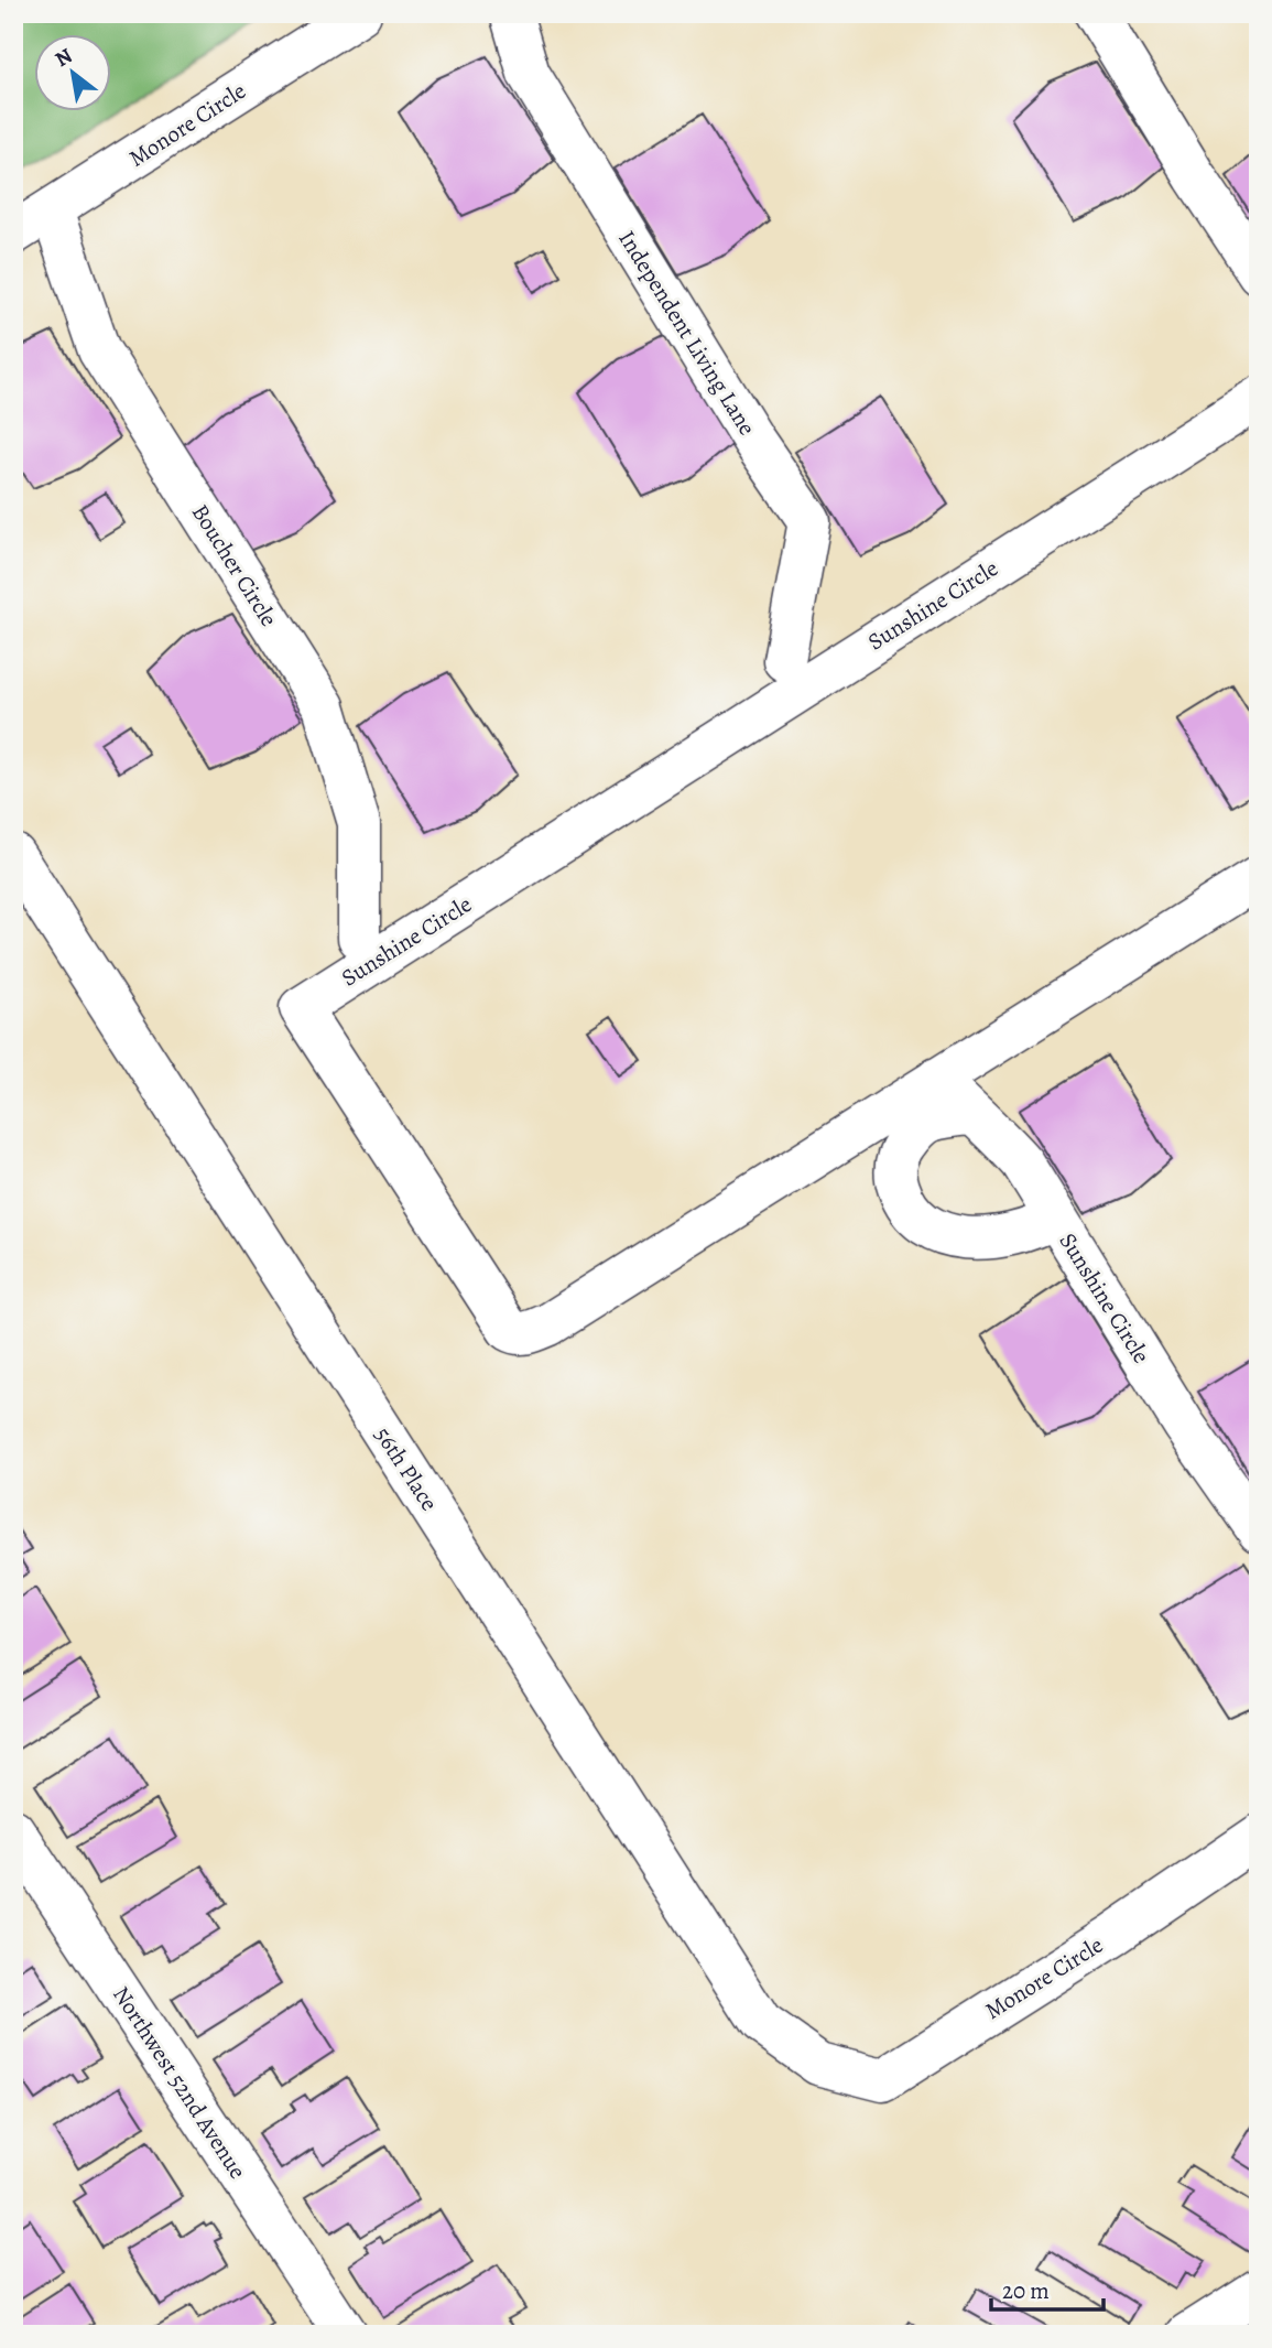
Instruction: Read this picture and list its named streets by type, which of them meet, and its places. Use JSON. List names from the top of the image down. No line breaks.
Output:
{"streets":{"street":["Monore Circle","Independent Living Lane","Boucher Circle","Sunshine Circle","56th Place","Northwest 52nd Avenue"]},"crossings":[["Monore Circle","Boucher Circle"],["Monore Circle","56th Place"]],"scale_bar":"20 m","north":"top left"}
